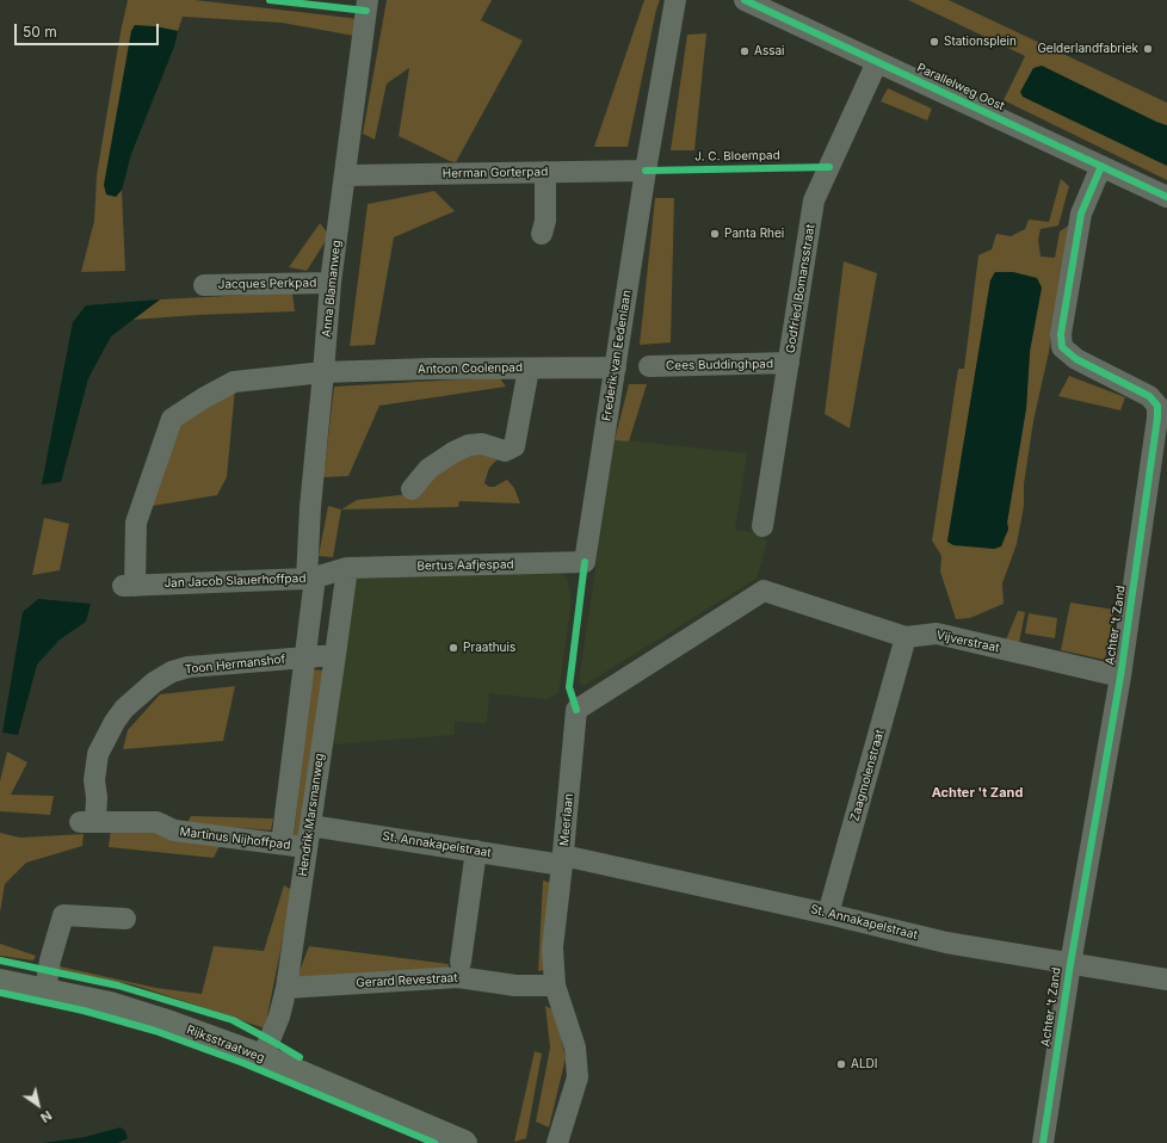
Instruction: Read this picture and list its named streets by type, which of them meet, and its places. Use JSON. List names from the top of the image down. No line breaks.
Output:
{"streets":{"street":["Parallelweg Oost","Herman Gorterpad","Jacques Perkpad","Anna Blamanweg","Godfried Bomansstraat","Frederik van Eedenlaan","Cees Buddinghpad","Antoon Coolenpad","Bertus Aafjespad","Jan Jacob Slauerhoffpad","Achter 't Zand","Vijverstraat","Toon Hermanshof","Zaagmolenstraat","Hendrik Marsmanweg","Meerlaan","Martinus Nijhoffpad","St. Annakapelstraat","Gerard Revestraat","Rijksstraatweg"],"cycle path":["J. C. Bloempad"]},"crossings":[["Parallelweg Oost","Godfried Bomansstraat"],["Parallelweg Oost","Achter 't Zand"],["Herman Gorterpad","Anna Blamanweg"],["Herman Gorterpad","Frederik van Eedenlaan"],["Jacques Perkpad","Anna Blamanweg"],["Anna Blamanweg","Antoon Coolenpad"],["Anna Blamanweg","Jan Jacob Slauerhoffpad"],["Anna Blamanweg","Hendrik Marsmanweg"],["Godfried Bomansstraat","Cees Buddinghpad"],["Frederik van Eedenlaan","Antoon Coolenpad"],["Frederik van Eedenlaan","Bertus Aafjespad"],["Antoon Coolenpad","Jan Jacob Slauerhoffpad"],["Bertus Aafjespad","Jan Jacob Slauerhoffpad"],["Bertus Aafjespad","Hendrik Marsmanweg"],["Jan Jacob Slauerhoffpad","Hendrik Marsmanweg"],["Achter 't Zand","Vijverstraat"],["Achter 't Zand","St. Annakapelstraat"],["Vijverstraat","Zaagmolenstraat"],["Vijverstraat","Meerlaan"],["Toon Hermanshof","Hendrik Marsmanweg"],["Toon Hermanshof","Martinus Nijhoffpad"],["Zaagmolenstraat","St. Annakapelstraat"],["Hendrik Marsmanweg","Martinus Nijhoffpad"],["Hendrik Marsmanweg","St. Annakapelstraat"],["Hendrik Marsmanweg","Gerard Revestraat"],["Hendrik Marsmanweg","Rijksstraatweg"],["Meerlaan","St. Annakapelstraat"],["Meerlaan","Gerard Revestraat"]],"districts":["Achter 't Zand"],"places":["Stationsplein","Gelderlandfabriek","Assai","Panta Rhei","Praathuis","ALDI"],"scale_bar":"50 m","north":"bottom right"}
